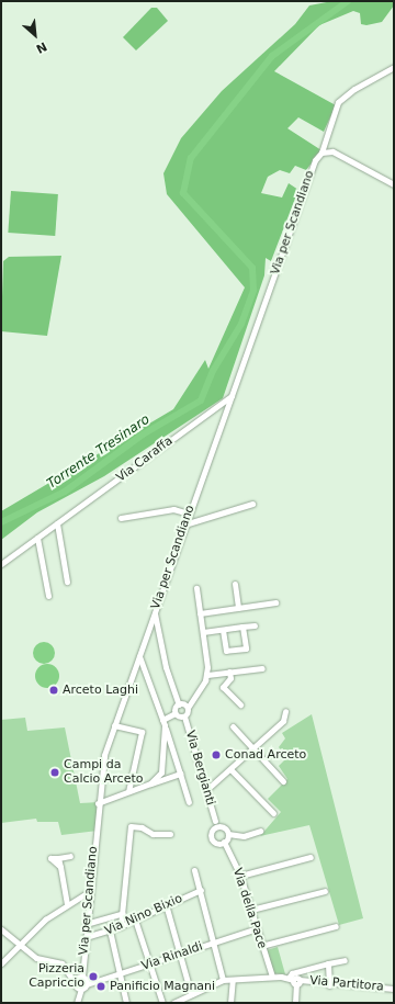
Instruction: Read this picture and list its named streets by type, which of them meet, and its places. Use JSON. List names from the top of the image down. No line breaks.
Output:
{"streets":{"street":["Via per Scandiano","Via Caraffa","Via Bergianti","Via della Pace","Via Nino Bixio","Via Rinaldi","Via Partitora"]},"crossings":[["Via per Scandiano","Via Caraffa"],["Via per Scandiano","Via Nino Bixio"],["Via Bergianti","Via della Pace"],["Via della Pace","Via Rinaldi"],["Via della Pace","Via Partitora"]],"water":["Torrente Tresinaro"],"places":["Arceto Laghi","Conad Arceto","Campi da Calcio Arceto","Pizzeria Capriccio","Panificio Magnani"],"north":"bottom right"}
